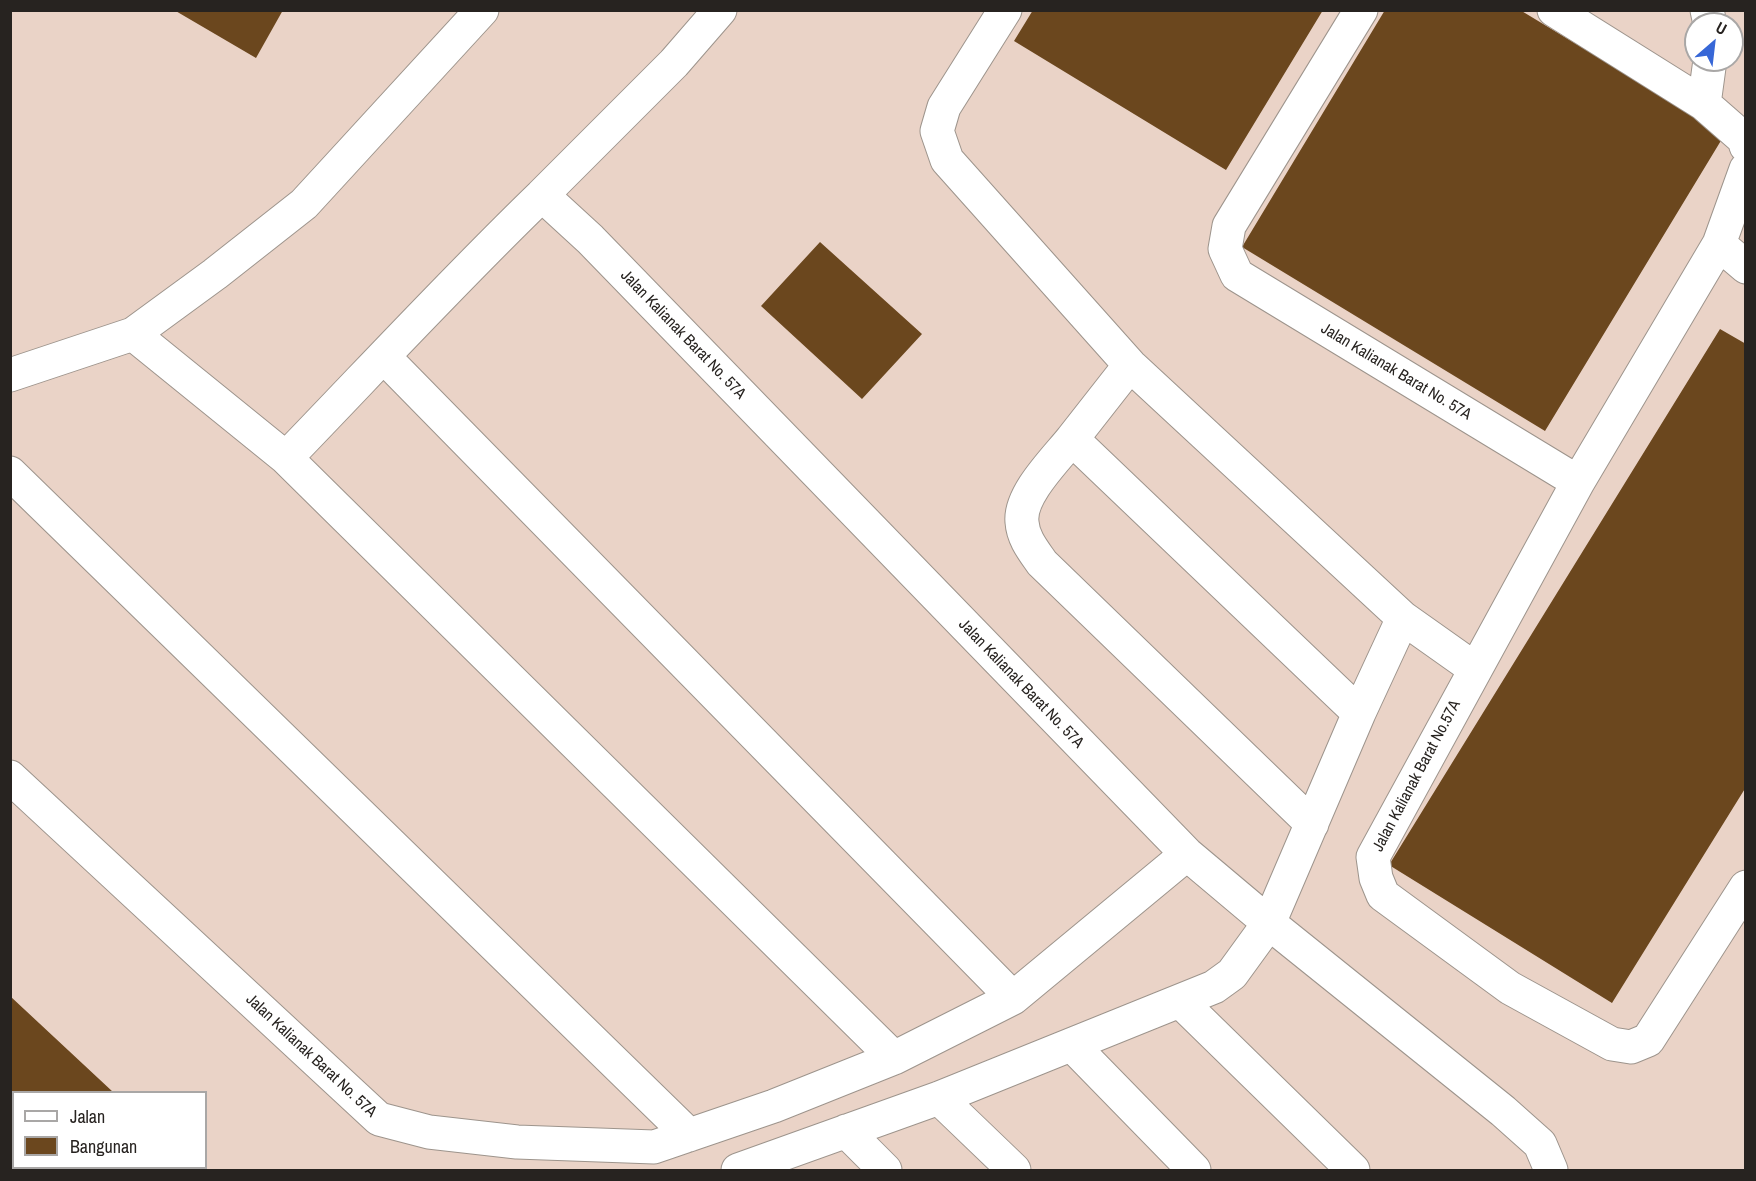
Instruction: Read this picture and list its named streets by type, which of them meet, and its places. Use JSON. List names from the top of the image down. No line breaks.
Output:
{"streets":{"lane":["Jalan Kalianak Barat No. 57A","Jalan Kalianak Barat No.57A"]},"crossings":[["Jalan Kalianak Barat No. 57A","Jalan Kalianak Barat No.57A"]],"legend":["Jalan","Bangunan"],"north":"top right"}
